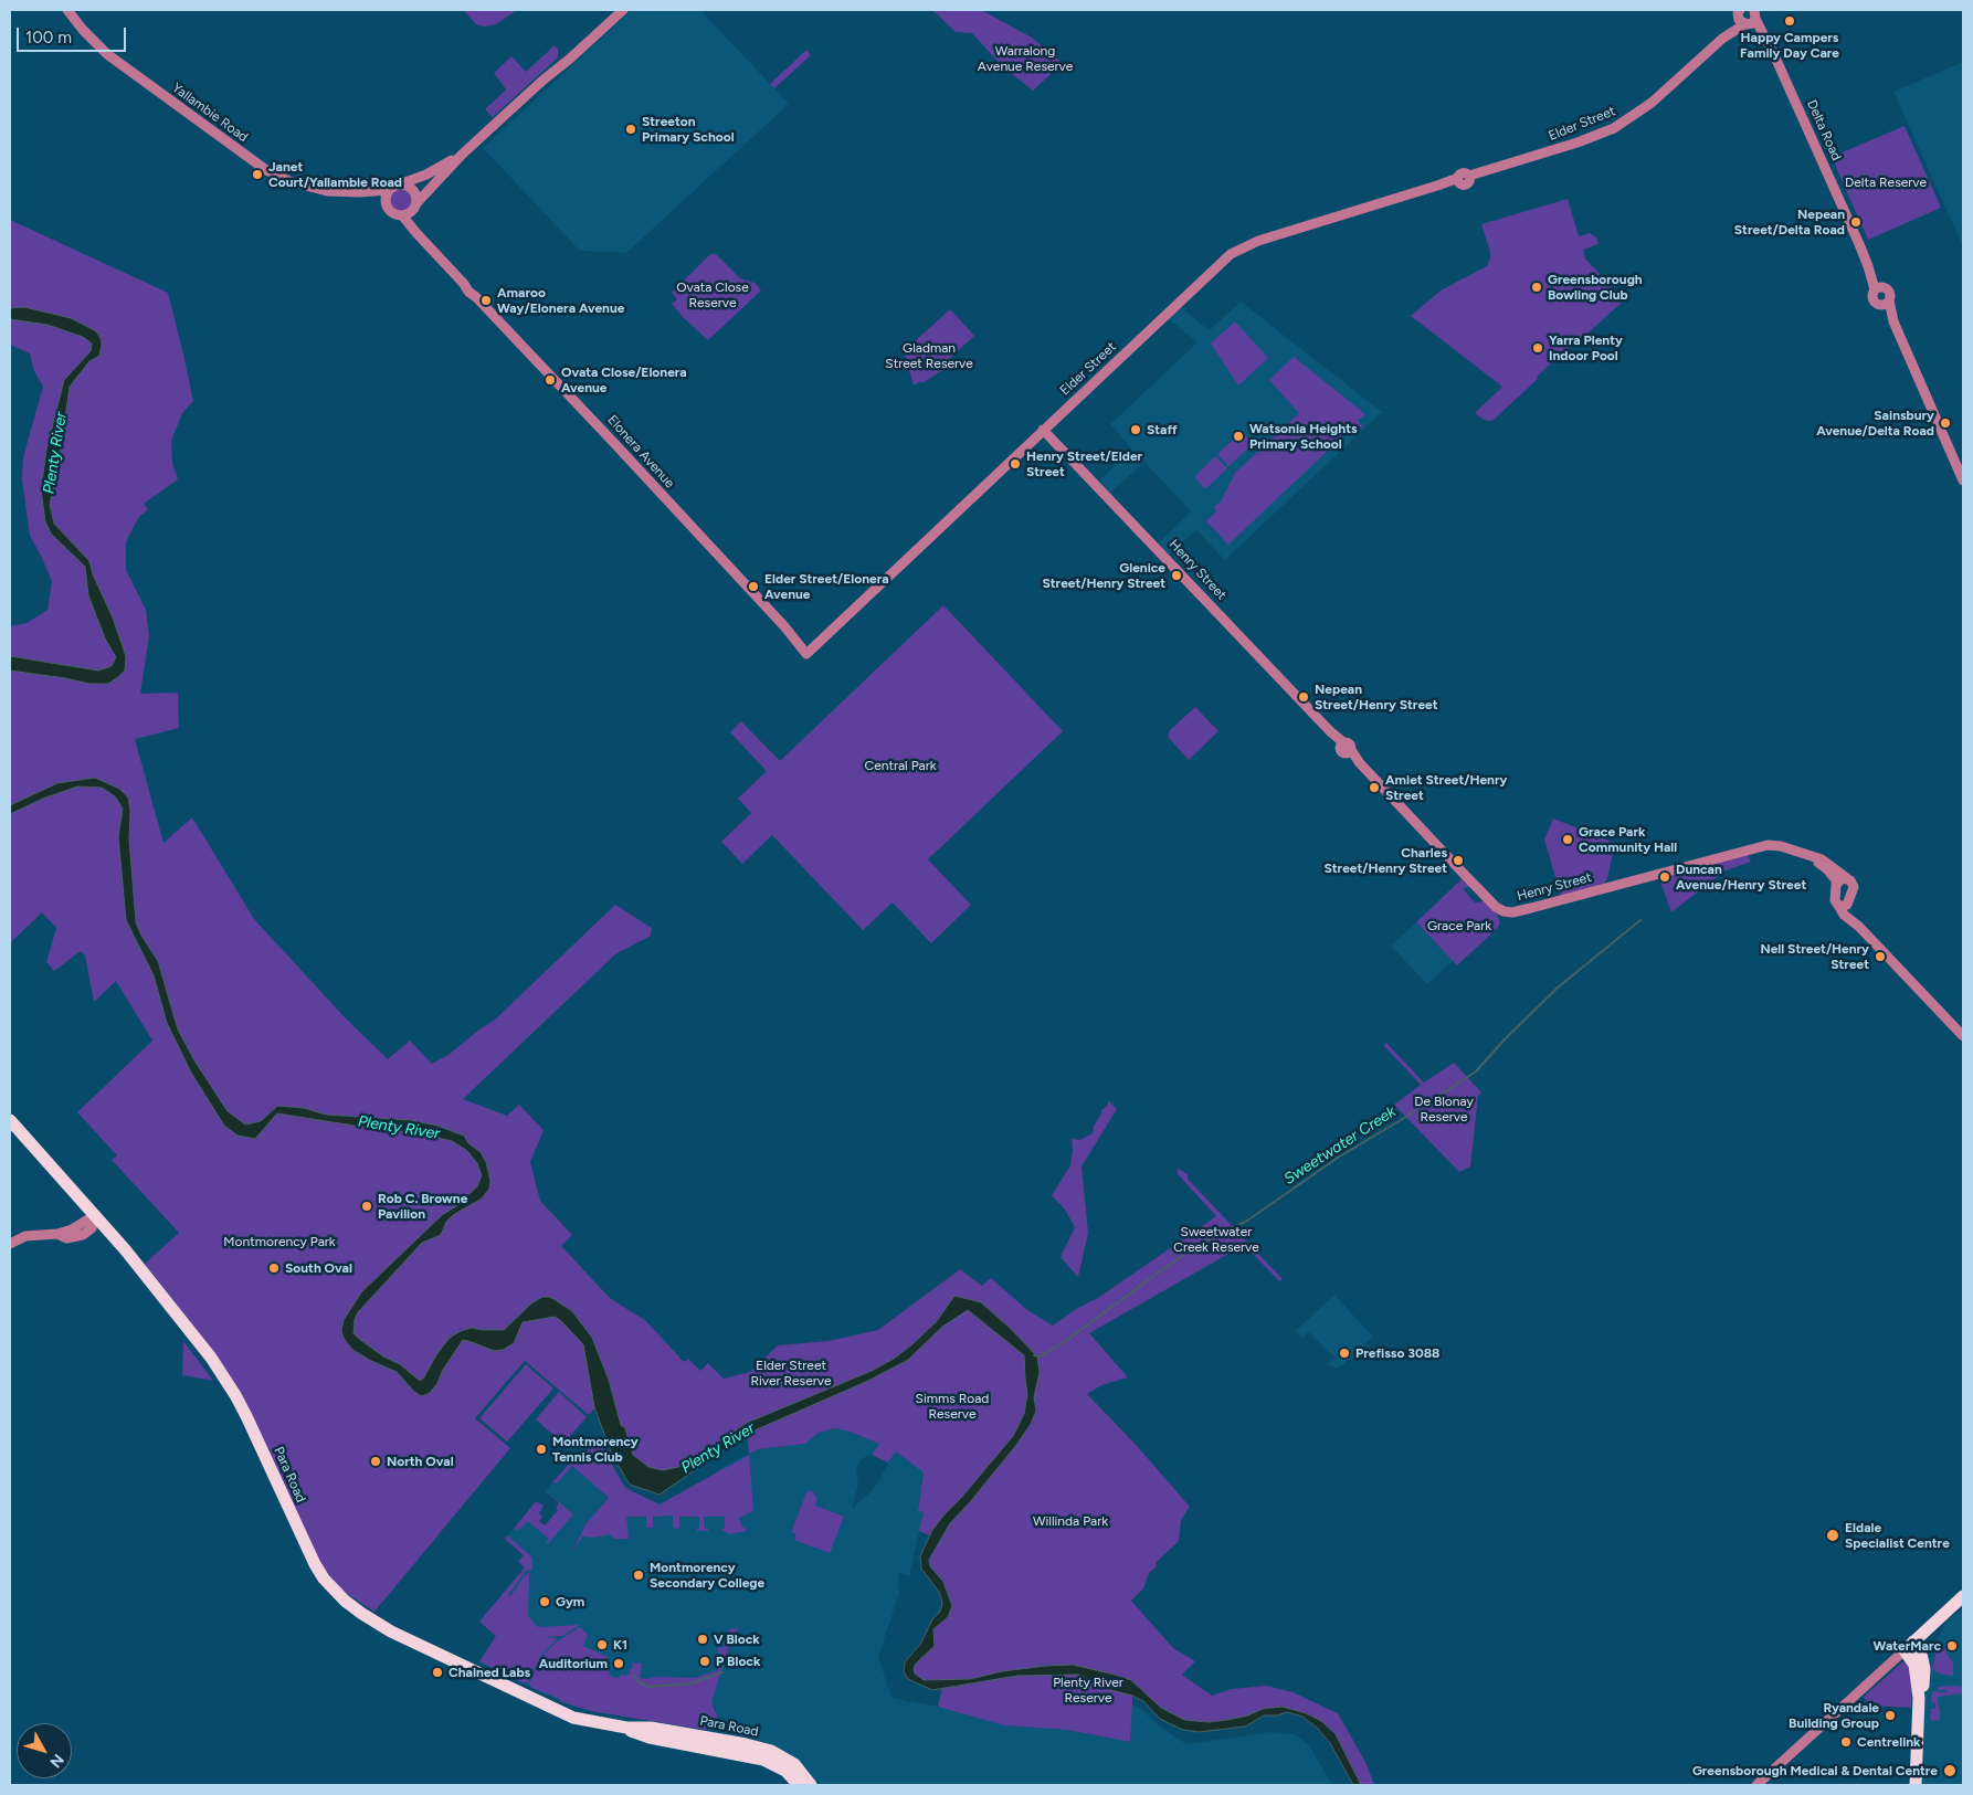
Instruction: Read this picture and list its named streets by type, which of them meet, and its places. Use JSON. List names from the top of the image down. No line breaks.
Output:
{"streets":{"main road":["Para Road"],"street":["Yallambie Road","Elder Street","Delta Road","Elonera Avenue","Henry Street"]},"crossings":[["Yallambie Road","Elonera Avenue"],["Elder Street","Delta Road"],["Elder Street","Elonera Avenue"],["Elder Street","Henry Street"]],"water":["Plenty River","Sweetwater Creek"],"parks":["Warralong Avenue Reserve","Delta Reserve","Ovata Close Reserve","Gladman Street Reserve","Central Park","Grace Park","De Blonay Reserve","Sweetwater Creek Reserve","Montmorency Park","Elder Street River Reserve","Simms Road Reserve","Willinda Park","Plenty River Reserve"],"places":["Happy Campers Family Day Care","Streeton Primary School","Janet Court/Yallambie Road","Nepean Street/Delta Road","Greensborough Bowling Club","Amaroo Way/Elonera Avenue","Yarra Plenty Indoor Pool","Ovata Close/Elonera Avenue","Sainsbury Avenue/Delta Road","Staff","Watsonia Heights Primary School","Henry Street/Elder Street","Glenice Street/Henry Street","Elder Street/Elonera Avenue","Nepean Street/Henry Street","Amiet Street/Henry Street","Grace Park Community Hall","Charles Street/Henry Street","Duncan Avenue/Henry Street","Nell Street/Henry Street","Rob C. Browne Pavilion","South Oval","Prefisso 3088","Montmorency Tennis Club","North Oval","Eldale Specialist Centre","Montmorency Secondary College","Gym","V Block","K1","WaterMarc","P Block","Auditorium","Chained Labs","Ryandale Building Group","Centrelink","Greensborough Medical & Dental Centre"],"scale_bar":"100 m","north":"bottom right"}
